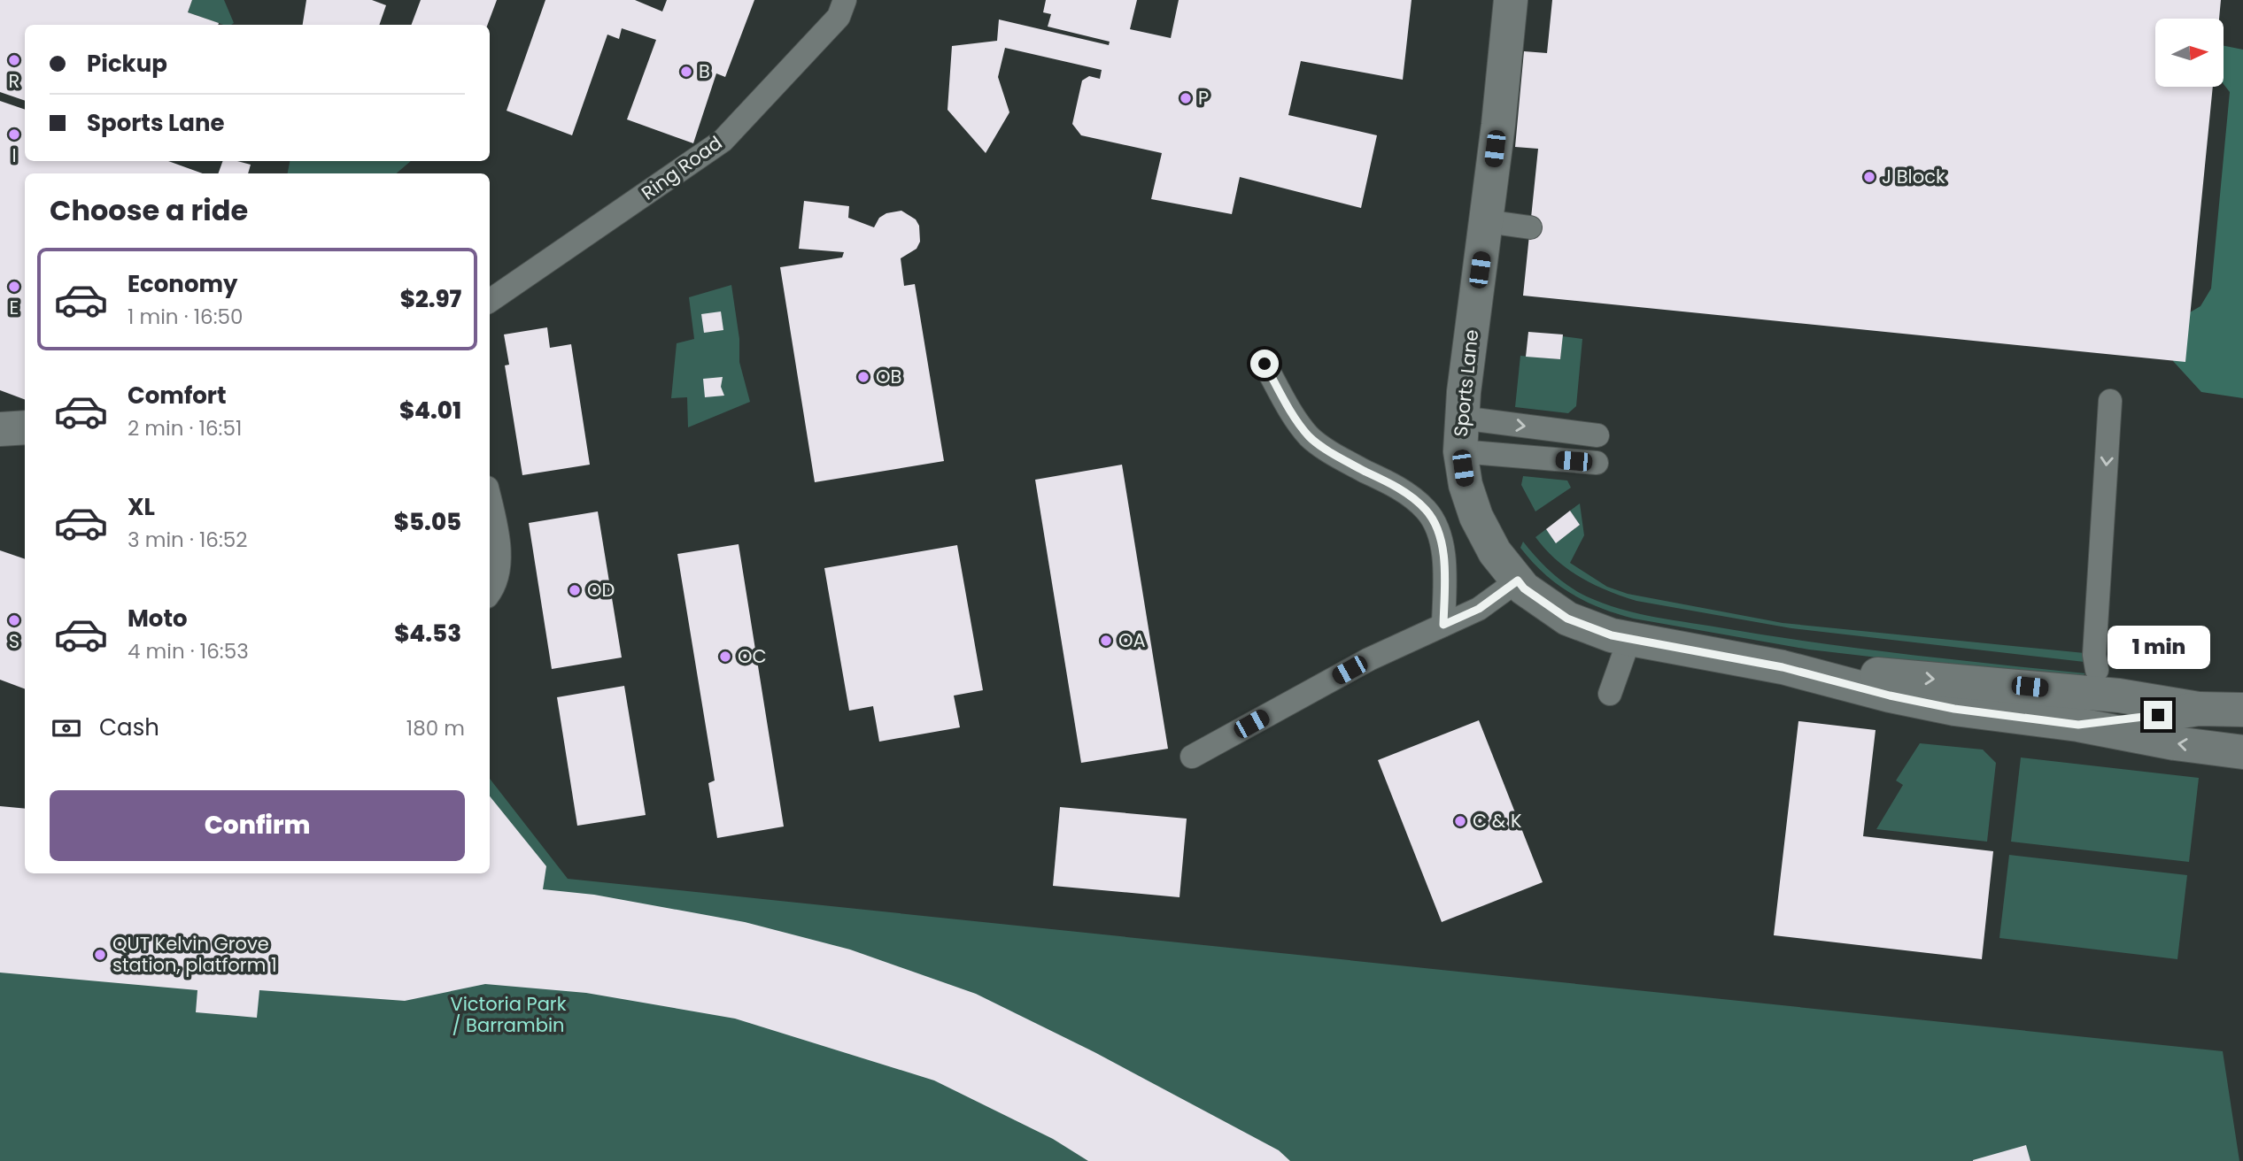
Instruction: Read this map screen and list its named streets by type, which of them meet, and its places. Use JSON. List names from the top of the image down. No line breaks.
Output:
{"streets":{"street":["Sports Lane"],"lane":["Ring Road"]},"parks":["Victoria Park / Barrambin"],"places":["R","B","P","I","J Block","E","OB","OD","S","OA","OC","C & K","QUT Kelvin Grove station, platform 1"],"north":"right","page":{"banner":["Pickup","Sports Lane"],"heading":"Choose a ride","list":[{"name":"Economy","note":"1 min · 16:50","value":"$2.97"},{"name":"Comfort","note":"2 min · 16:51","value":"$4.01"},{"name":"XL","note":"3 min · 16:52","value":"$5.05"},{"name":"Moto","note":"4 min · 16:53","value":"$4.53"}],"bubble":"1 min","pay":["Cash","180 m"],"buttons":"Confirm"}}
